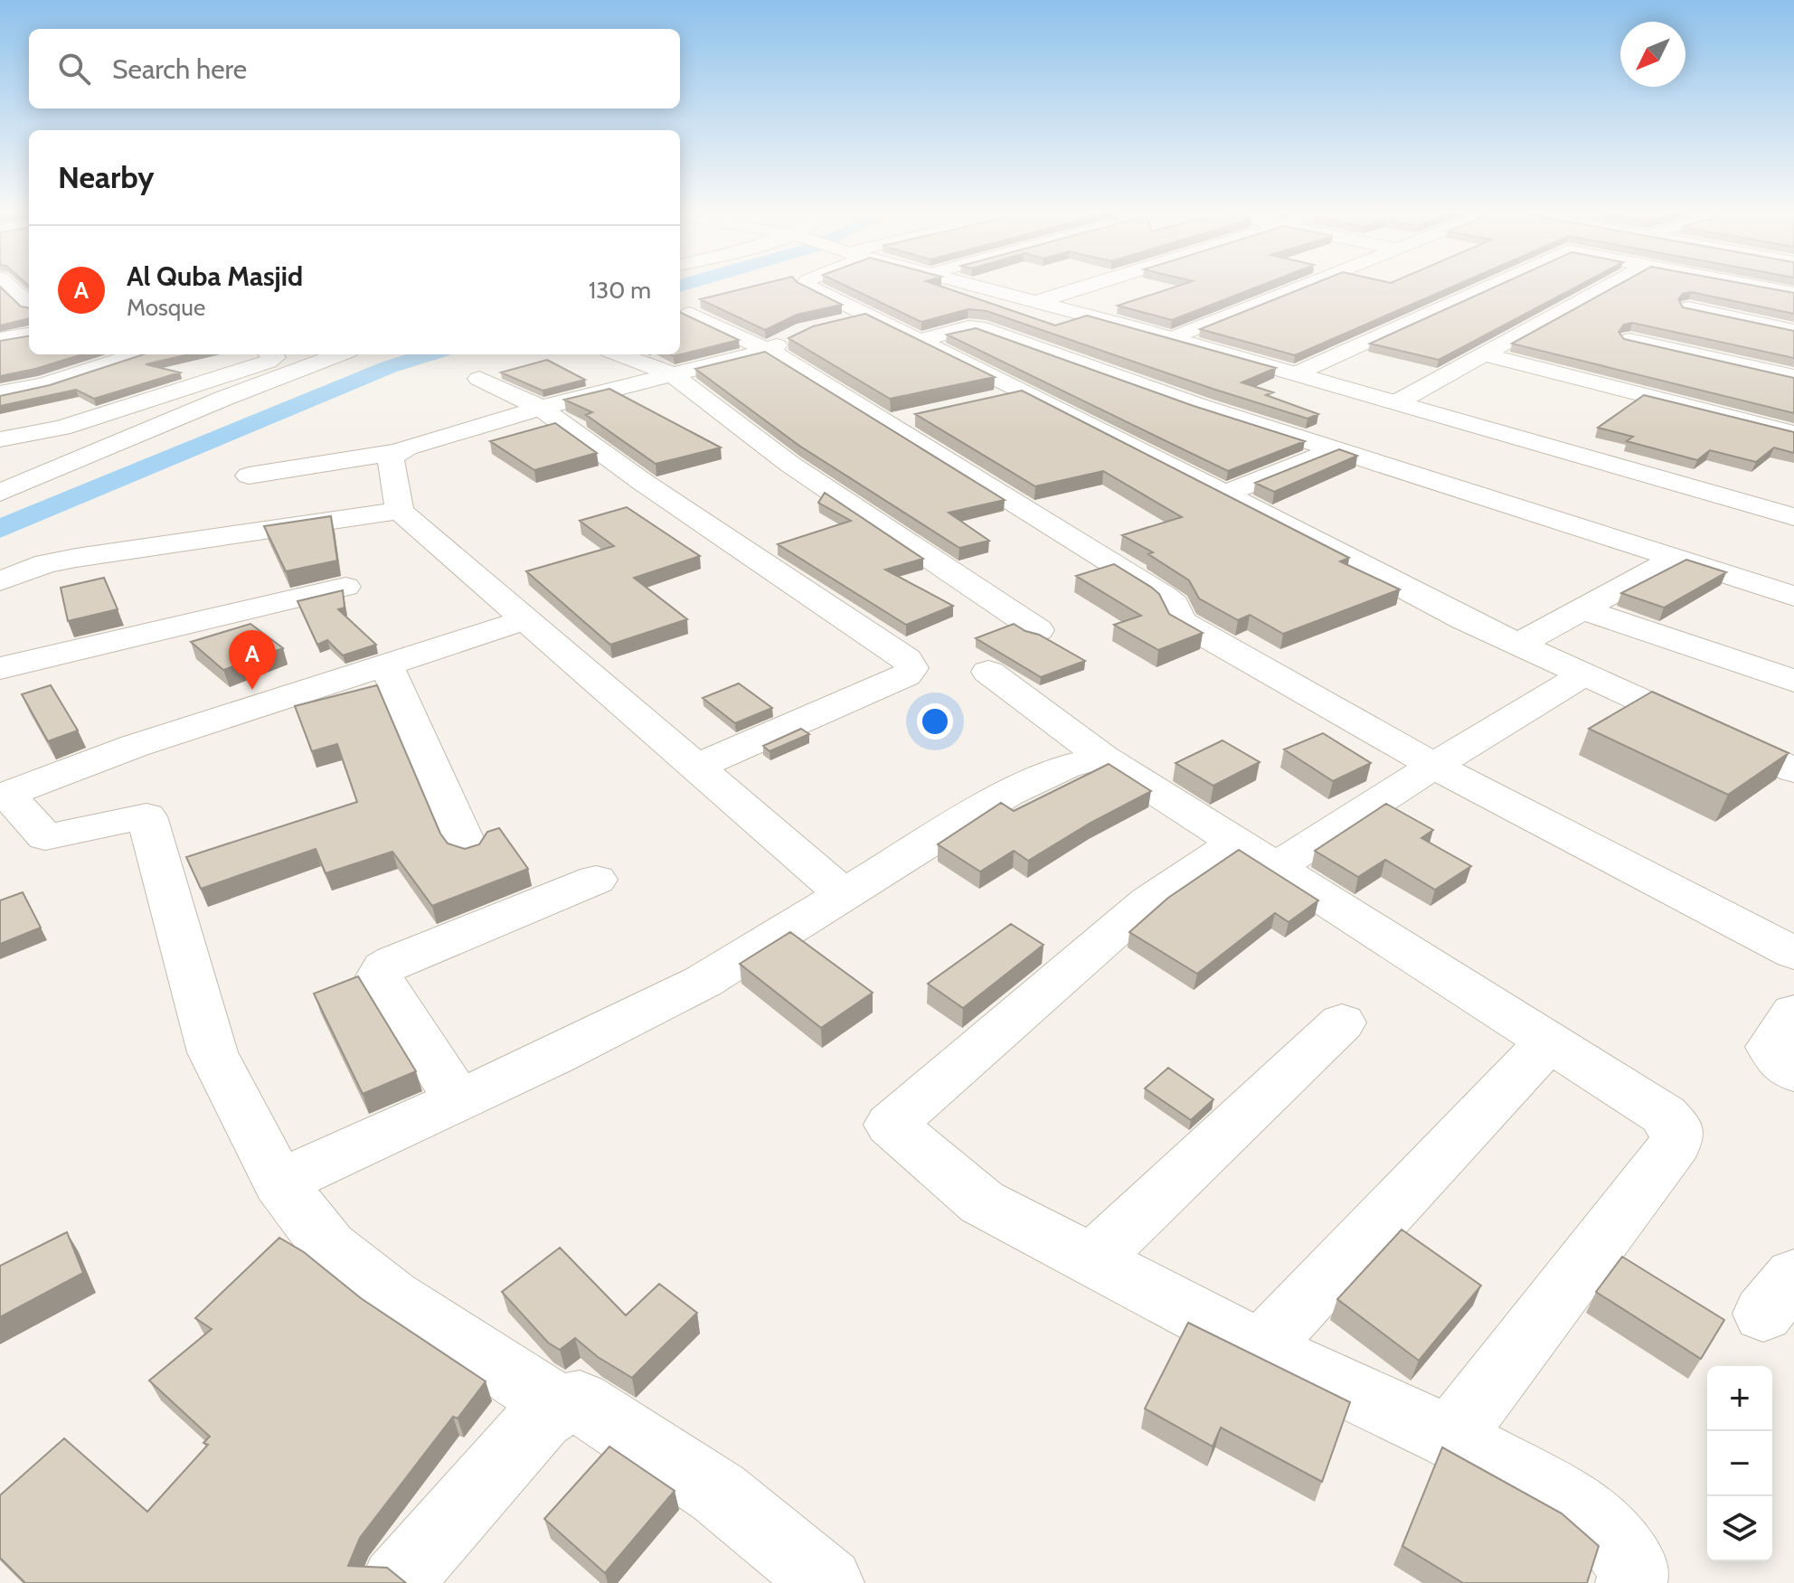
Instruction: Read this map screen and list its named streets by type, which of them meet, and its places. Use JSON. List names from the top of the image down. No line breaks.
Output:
{"north":"bottom left","page":{"search":"Search here","heading":"Nearby","list":[{"mark":"A","name":"Al Quba Masjid","note":"Mosque","value":"130 m"}],"pins":"A","map_buttons":["+","−"]}}
